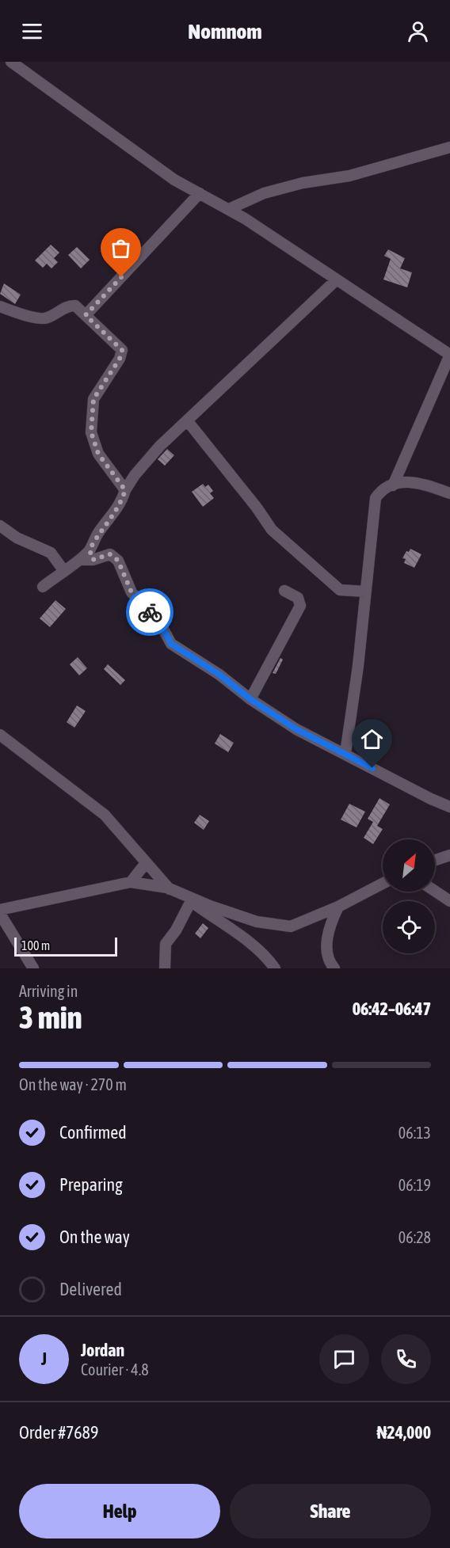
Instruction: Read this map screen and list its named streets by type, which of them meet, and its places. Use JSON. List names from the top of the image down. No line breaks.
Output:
{"scale_bar":"100 m","north":"top right","page":{"header":"Nomnom","scale":"100 m","heading":["3 min","Arriving in","06:42–06:47"],"panel":["Jordan","Courier · 4.8","Order #7689","₦24,000"],"bar":"On the way · 270 m","list":[["Confirmed","06:13"],["Preparing","06:19"],["On the way","06:28"],"Delivered"],"round":"J","buttons":["Help","Share"]}}
